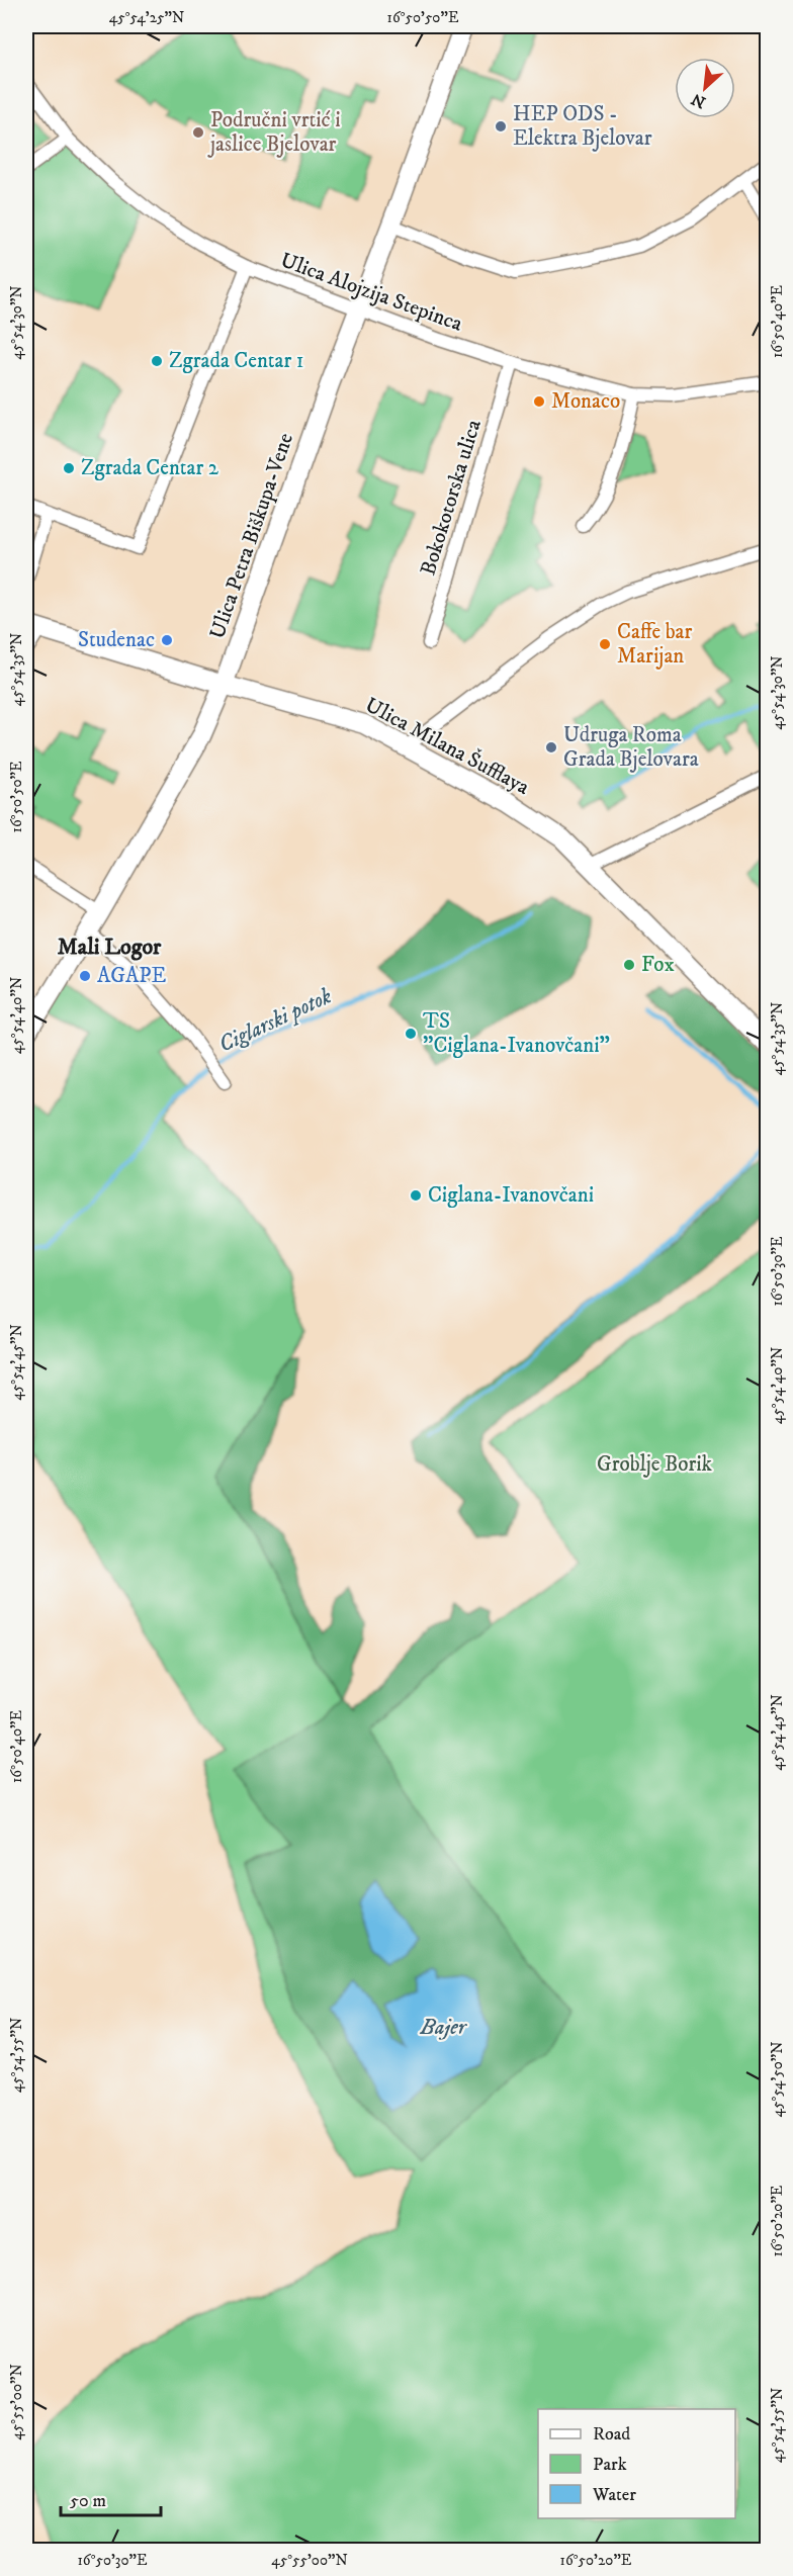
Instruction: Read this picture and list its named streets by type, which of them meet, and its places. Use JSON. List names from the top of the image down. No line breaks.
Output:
{"streets":{"main road":["Ulica Petra Biškupa-Vene","Ulica Milana Šufflaya"],"street":["Ulica Alojzija Stepinca","Bokokotorska ulica"]},"crossings":[["Ulica Alojzija Stepinca","Bokokotorska ulica"],["Ulica Alojzija Stepinca","Ulica Petra Biškupa-Vene"],["Ulica Petra Biškupa-Vene","Ulica Milana Šufflaya"]],"districts":["Mali Logor"],"water":["Ciglarski potok","Bajer"],"parks":["Groblje Borik"],"places":["HEP ODS - Elektra Bjelovar","Područni vrtić i jaslice Bjelovar","Zgrada Centar 1","Monaco","Zgrada Centar 2","Studenac","Caffe bar Marijan","Udruga Roma Grada Bjelovara","Fox","AGAPE","TS \"Ciglana-Ivanovčani\"","Ciglana-Ivanovčani"],"legend":["Road","Park","Water"],"scale_bar":"50 m","north":"bottom left","coordinates":["45°54'25\"N","16°50'50\"E","16°50'40\"E","45°54'30\"N","45°54'35\"N","45°54'40\"N","16°50'30\"E","45°54'45\"N","45°54'55\"N","45°54'50\"N","16°50'20\"E","45°55'00\"N"]}
